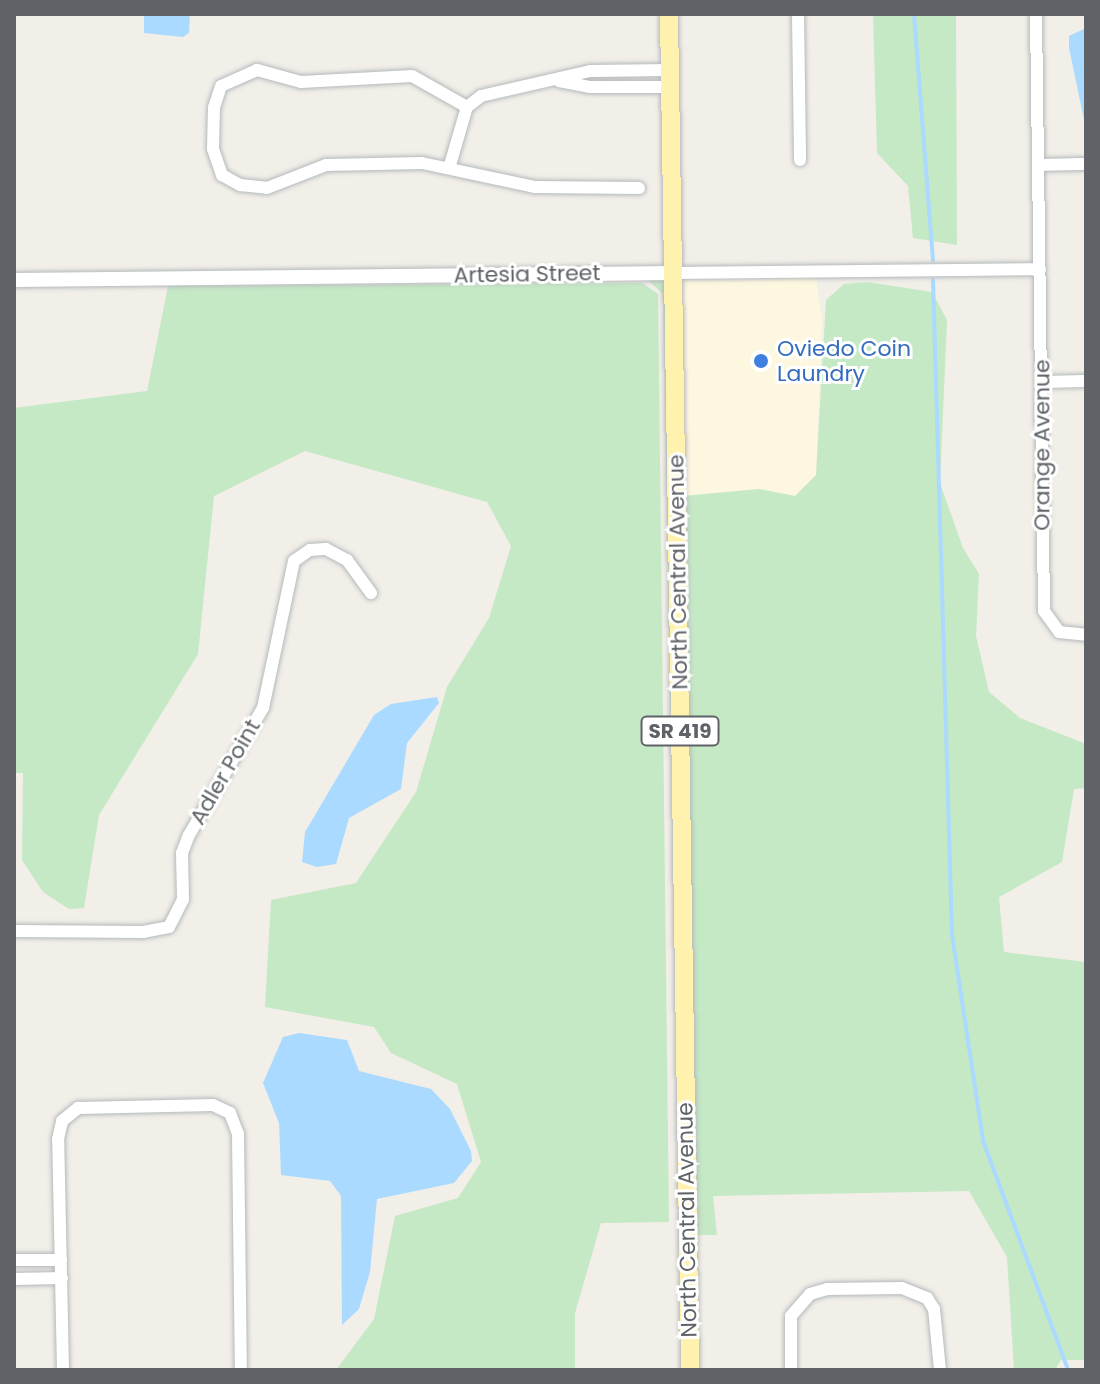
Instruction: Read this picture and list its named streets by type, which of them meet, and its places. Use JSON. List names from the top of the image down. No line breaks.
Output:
{"streets":{"main road":["North Central Avenue","SR 419"],"street":["Artesia Street","Orange Avenue","Adler Point"]},"crossings":[["Artesia Street","Orange Avenue"],["Artesia Street","North Central Avenue"]],"places":["Oviedo Coin Laundry"]}
